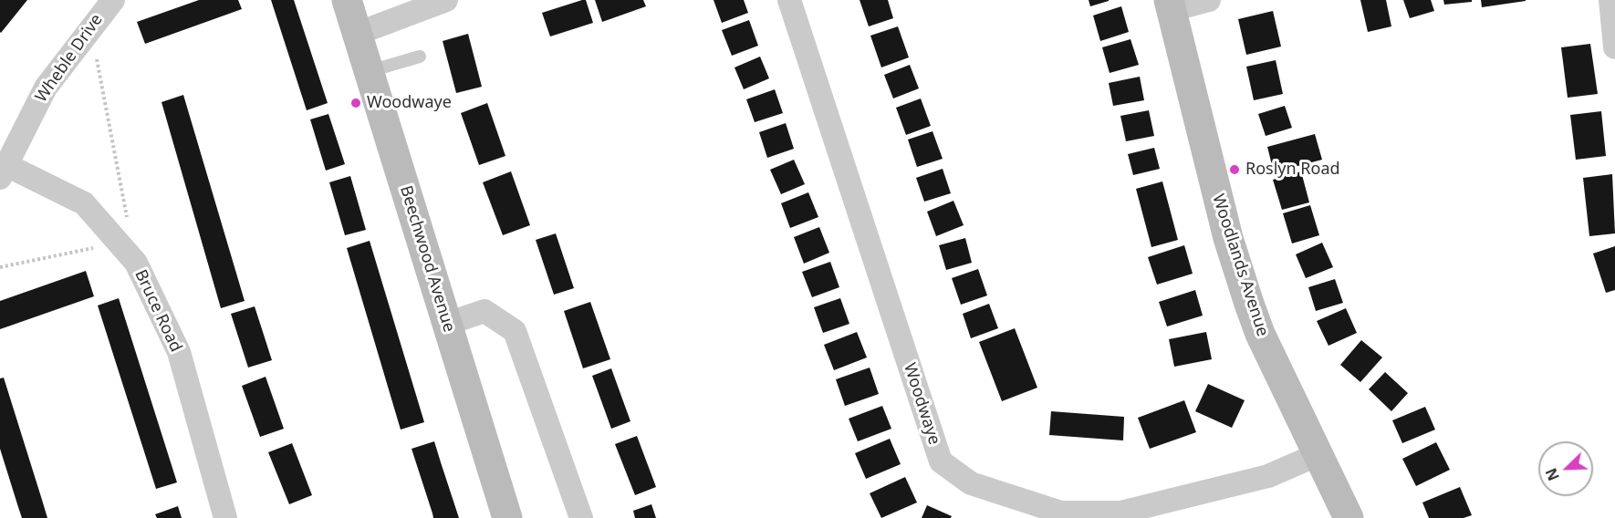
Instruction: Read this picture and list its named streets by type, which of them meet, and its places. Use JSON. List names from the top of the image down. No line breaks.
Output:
{"streets":{"street":["Wheble Drive","Beechwood Avenue","Woodlands Avenue","Bruce Road","Woodwaye"]},"crossings":[["Wheble Drive","Bruce Road"],["Woodlands Avenue","Woodwaye"]],"places":["Woodwaye","Roslyn Road"],"north":"bottom left"}
